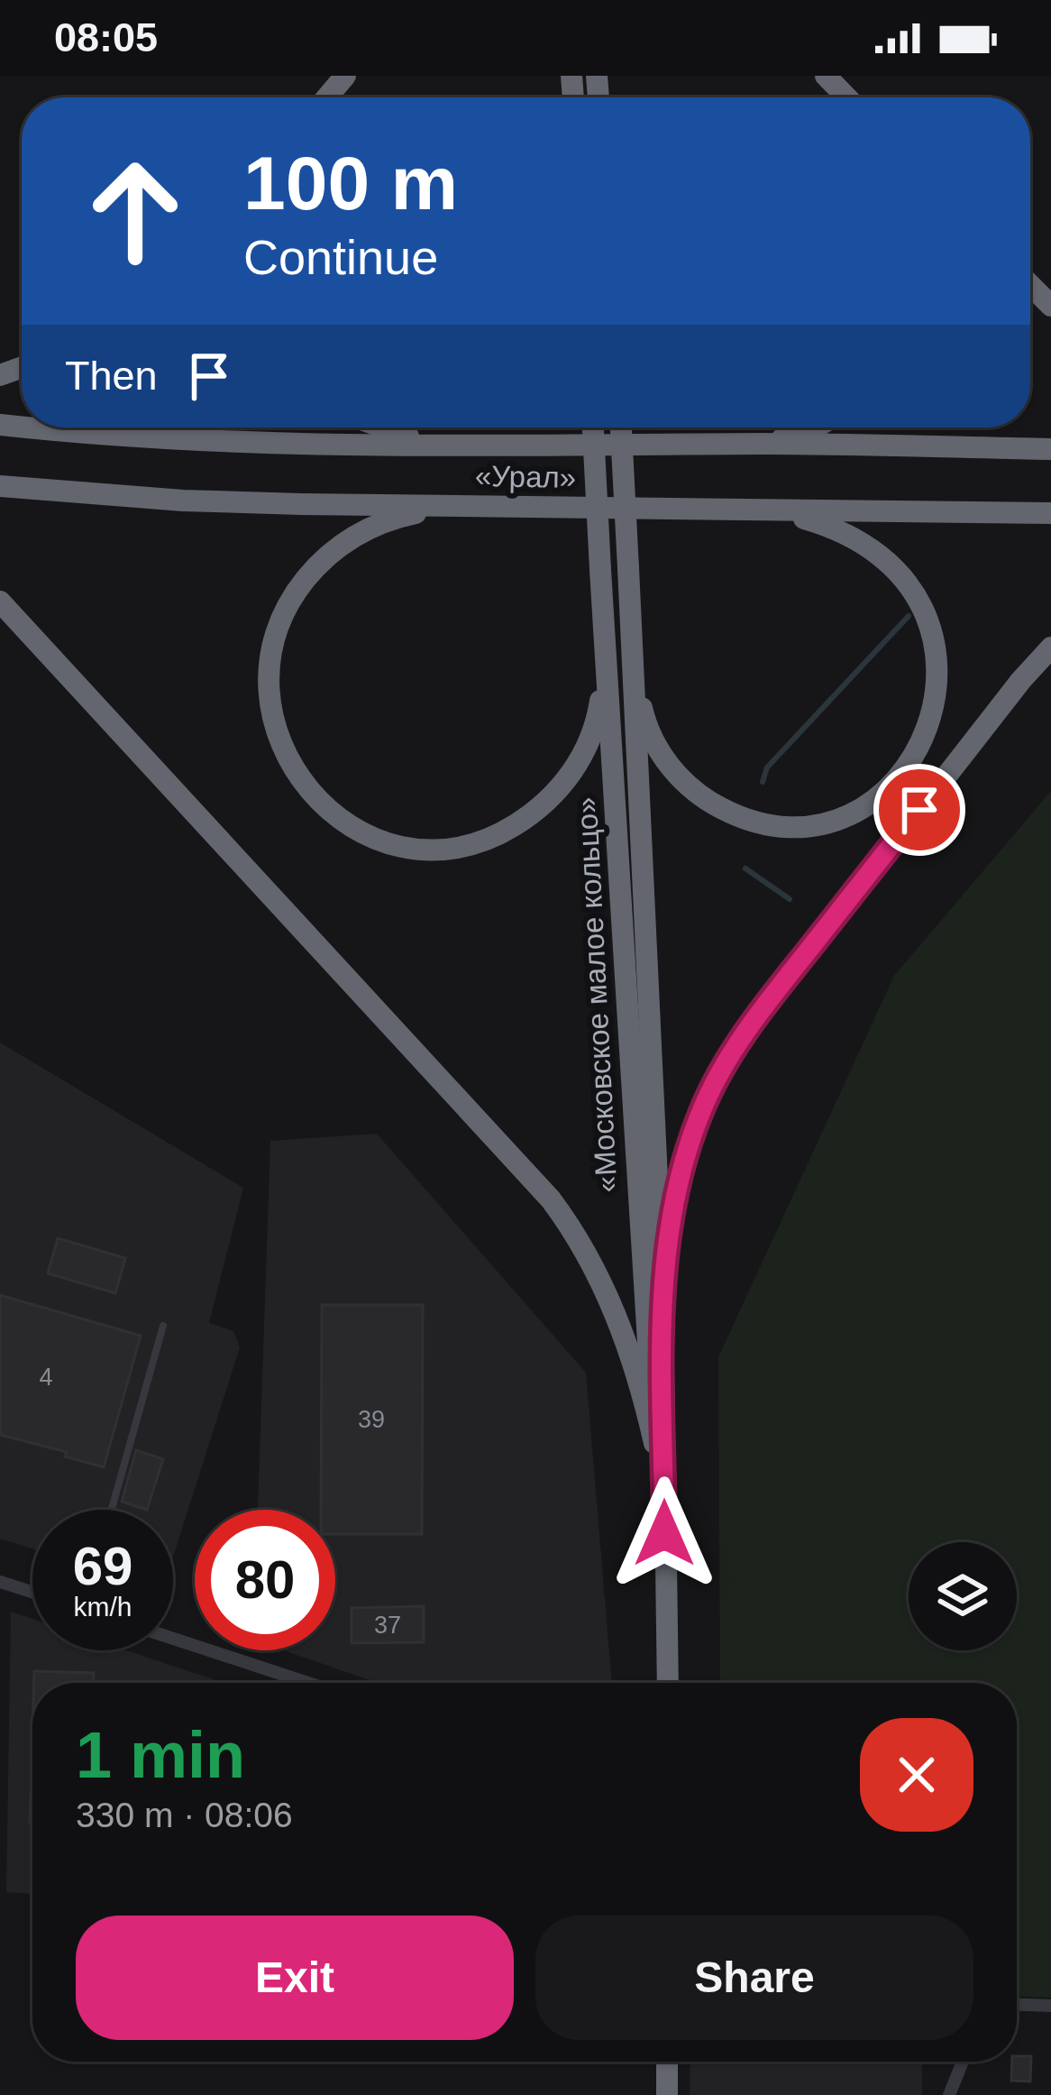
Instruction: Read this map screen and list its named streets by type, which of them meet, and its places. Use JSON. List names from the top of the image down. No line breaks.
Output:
{"streets":{"highway":["«Урал»","«Московское малое кольцо»"]},"house_numbers":["4","39","37"],"page":{"status":"08:05","turn":["100 m","Continue"],"then":"Then","speed":"69 km/h","limit":"80","heading":["1 min","330 m · 08:06"],"buttons":["Exit","Share"]}}
